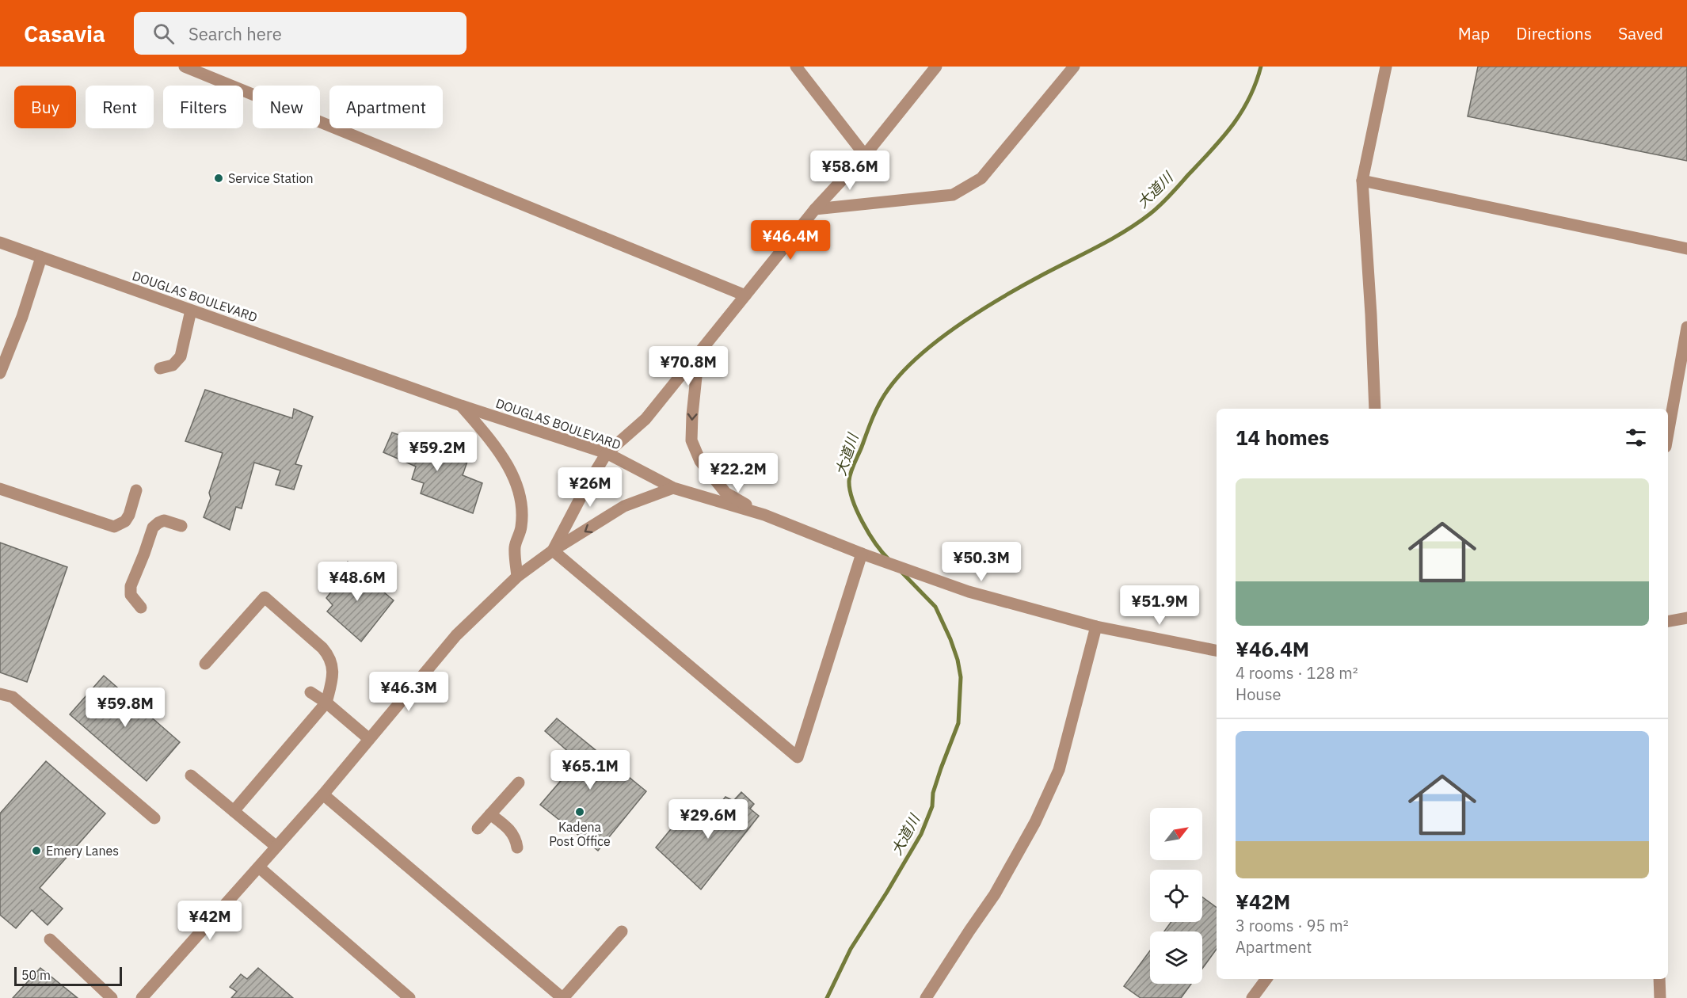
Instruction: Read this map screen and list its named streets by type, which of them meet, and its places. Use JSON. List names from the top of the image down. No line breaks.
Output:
{"streets":{"street":["DOUGLAS BOULEVARD"]},"water":["大道川"],"places":["Service Station","Kadena Post Office","Emery Lanes"],"scale_bar":"50 m","north":"top right","page":{"header":"Casavia","search":"Search here","nav":["Map","Directions","Saved"],"chip":["Buy","Rent","Filters","New","Apartment"],"price":["¥58.6M","¥46.4M","¥70.8M","¥59.2M","¥22.2M","¥26M","¥50.3M","¥48.6M","¥51.9M","¥46.3M","¥59.8M","¥65.1M","¥29.6M","¥42M"],"heading":"14 homes","list":[{"name":"¥46.4M","note":"4 rooms · 128 m² · House"},{"name":"¥42M","note":"3 rooms · 95 m² · Apartment"}],"scale":"50 m"}}
